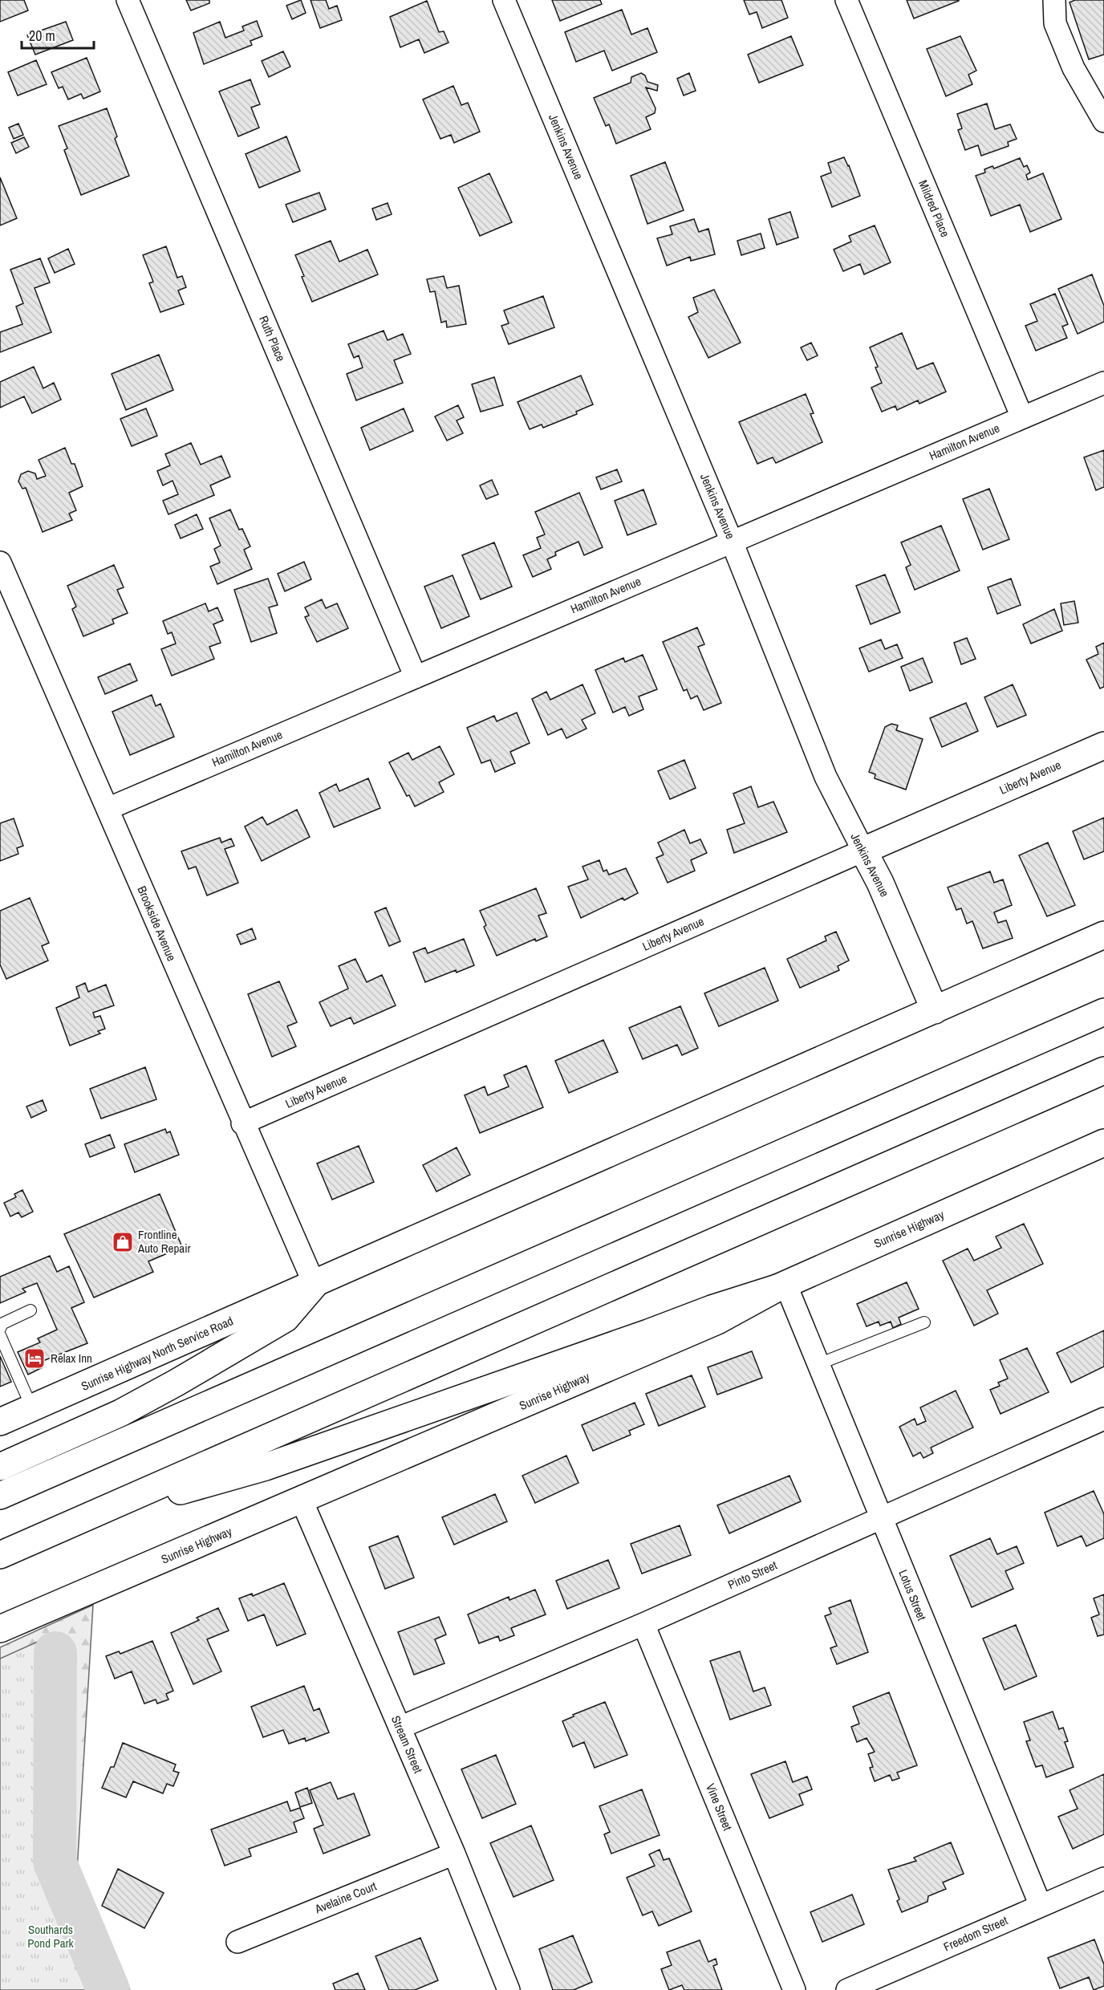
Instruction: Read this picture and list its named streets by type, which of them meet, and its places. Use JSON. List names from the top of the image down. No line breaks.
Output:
{"streets":{"main road":["Jenkins Avenue","Liberty Avenue","Sunrise Highway","Sunrise Highway North Service Road"],"street":["Mildred Place","Ruth Place","Hamilton Avenue","Brookside Avenue","Pinto Street","Lotus Street","Stream Street","Vine Street","Avelaine Court","Freedom Street"]},"crossings":[["Jenkins Avenue","Hamilton Avenue"],["Jenkins Avenue","Liberty Avenue"],["Mildred Place","Hamilton Avenue"],["Ruth Place","Hamilton Avenue"],["Hamilton Avenue","Brookside Avenue"],["Liberty Avenue","Brookside Avenue"],["Brookside Avenue","Sunrise Highway North Service Road"],["Sunrise Highway","Lotus Street"],["Sunrise Highway","Stream Street"],["Pinto Street","Lotus Street"],["Pinto Street","Stream Street"],["Pinto Street","Vine Street"],["Lotus Street","Freedom Street"],["Stream Street","Avelaine Court"]],"parks":["Southards Pond Park"],"places":{"shop":["Frontline Auto Repair"],"hotel":["Relax Inn"]},"scale_bar":"20 m"}
